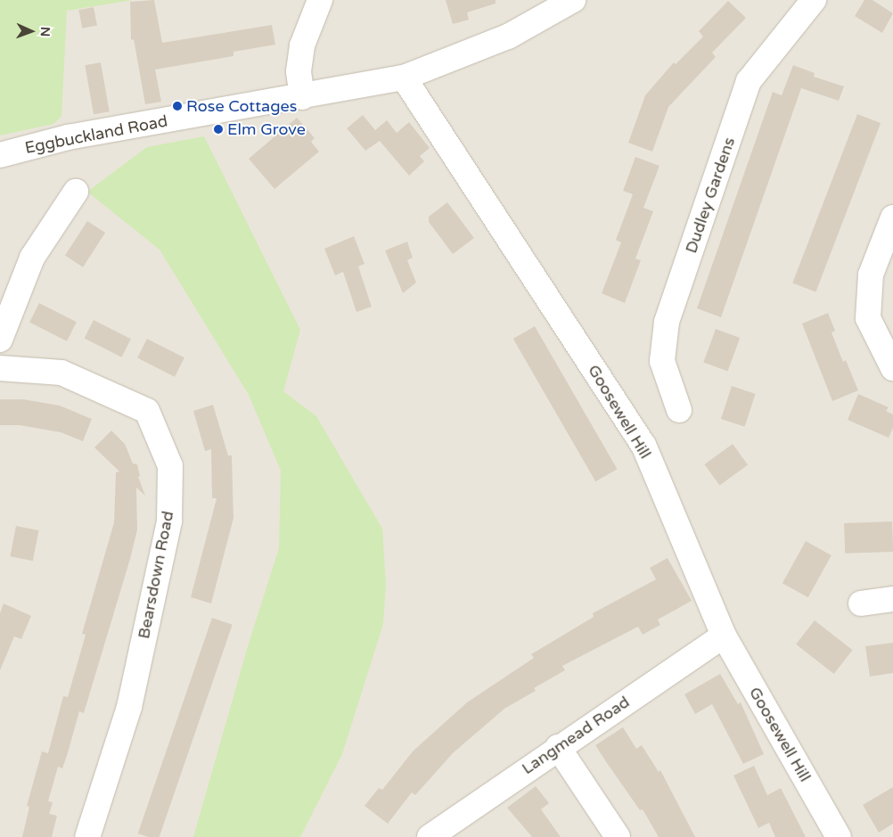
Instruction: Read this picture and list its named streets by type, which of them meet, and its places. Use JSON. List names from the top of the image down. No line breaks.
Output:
{"streets":{"street":["Eggbuckland Road","Dudley Gardens","Goosewell Hill","Bearsdown Road","Langmead Road"]},"crossings":[["Eggbuckland Road","Goosewell Hill"],["Goosewell Hill","Langmead Road"]],"places":["Rose Cottages","Elm Grove"],"north":"right"}
